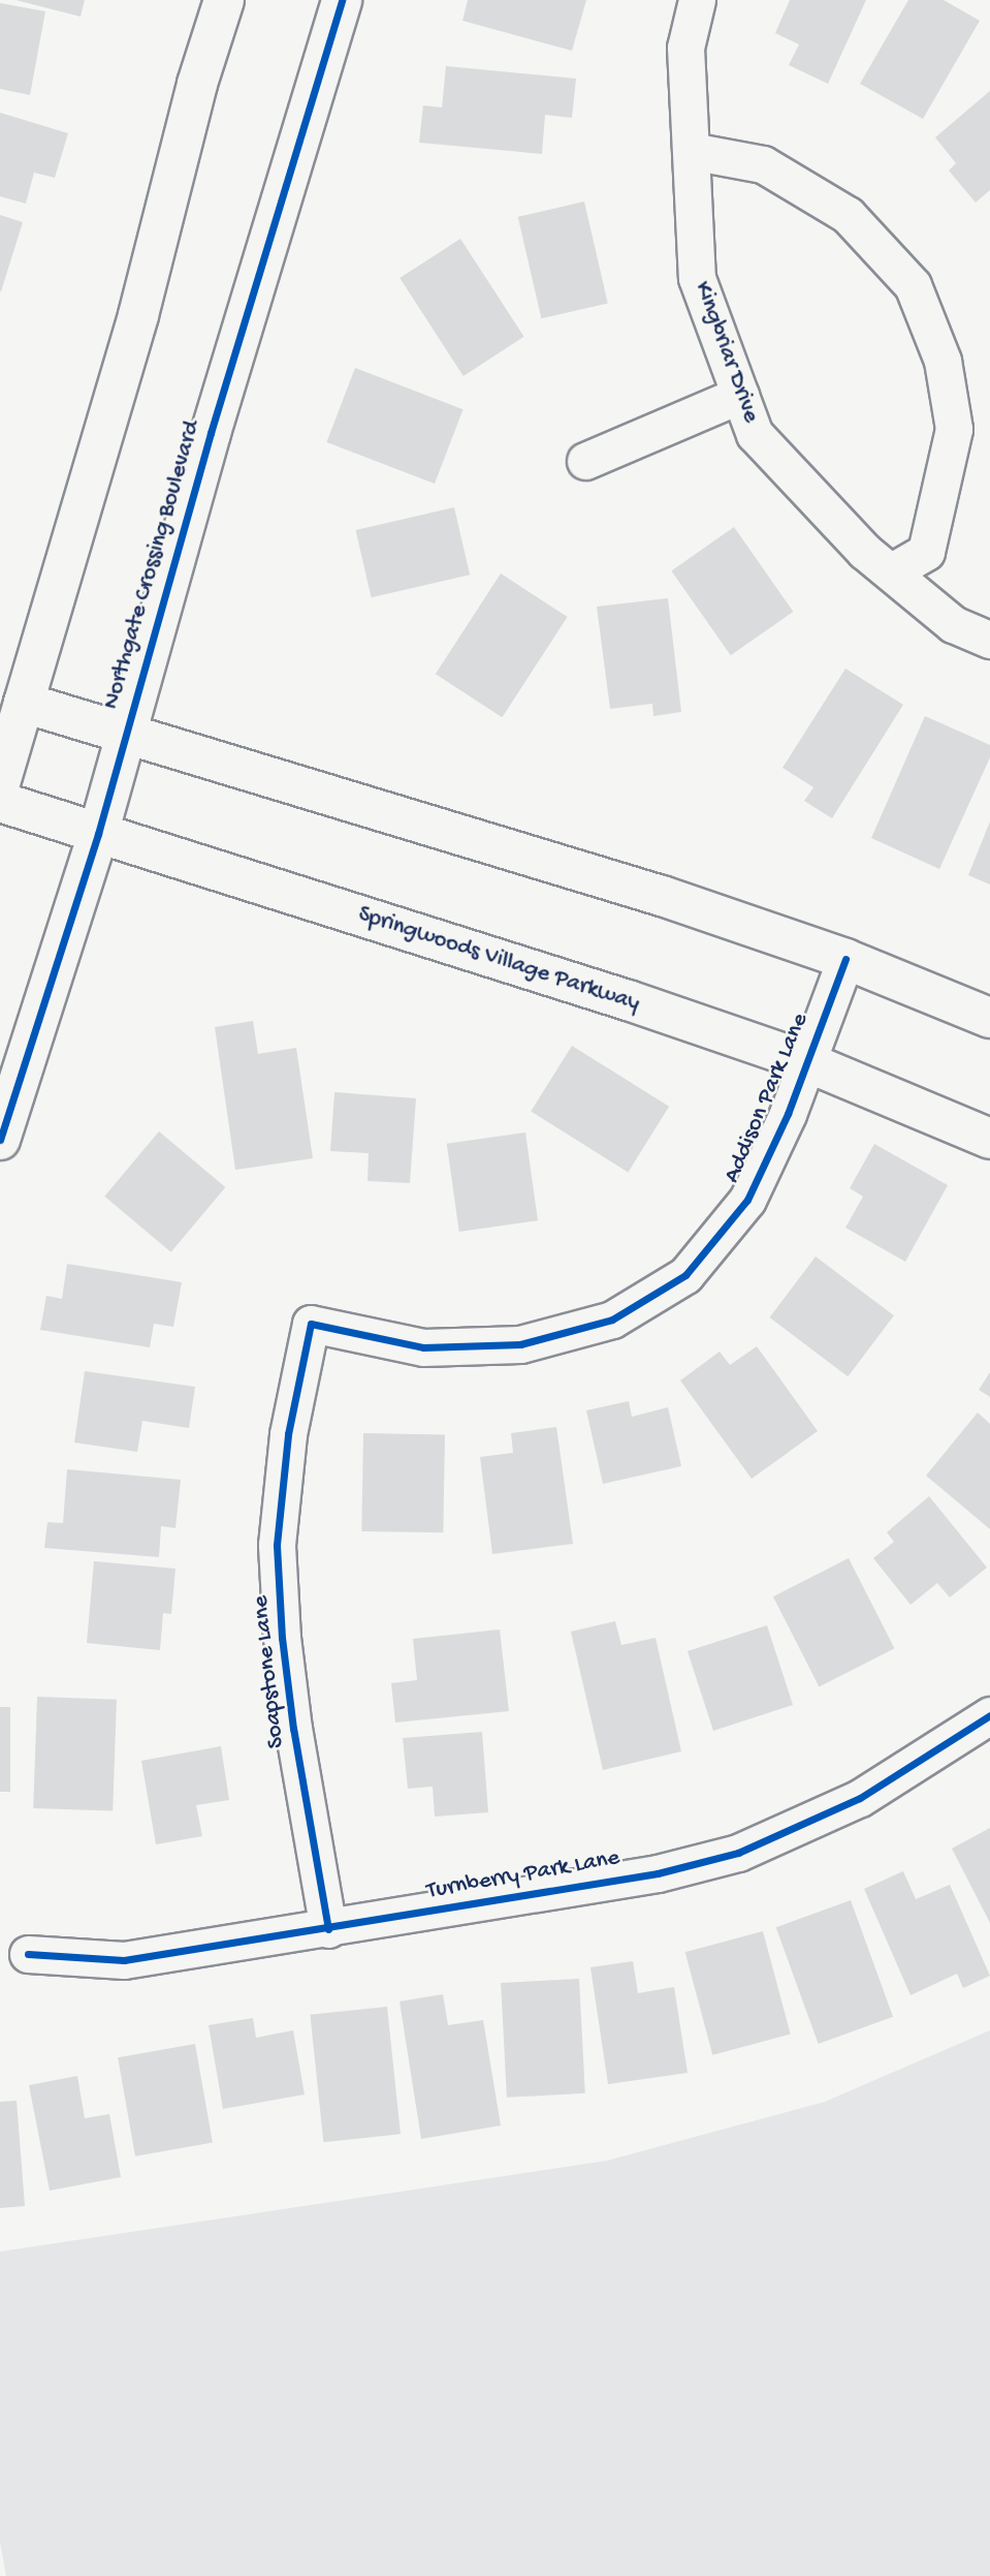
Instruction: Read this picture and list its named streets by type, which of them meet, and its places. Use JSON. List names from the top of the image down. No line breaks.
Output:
{"streets":{"street":["Kingbriar Drive","Northgate Crossing Boulevard","Springwoods Village Parkway","Addison Park Lane","Soapstone Lane","Turnberry Park Lane"]},"crossings":[["Northgate Crossing Boulevard","Springwoods Village Parkway"],["Springwoods Village Parkway","Addison Park Lane"],["Addison Park Lane","Soapstone Lane"],["Soapstone Lane","Turnberry Park Lane"]]}
